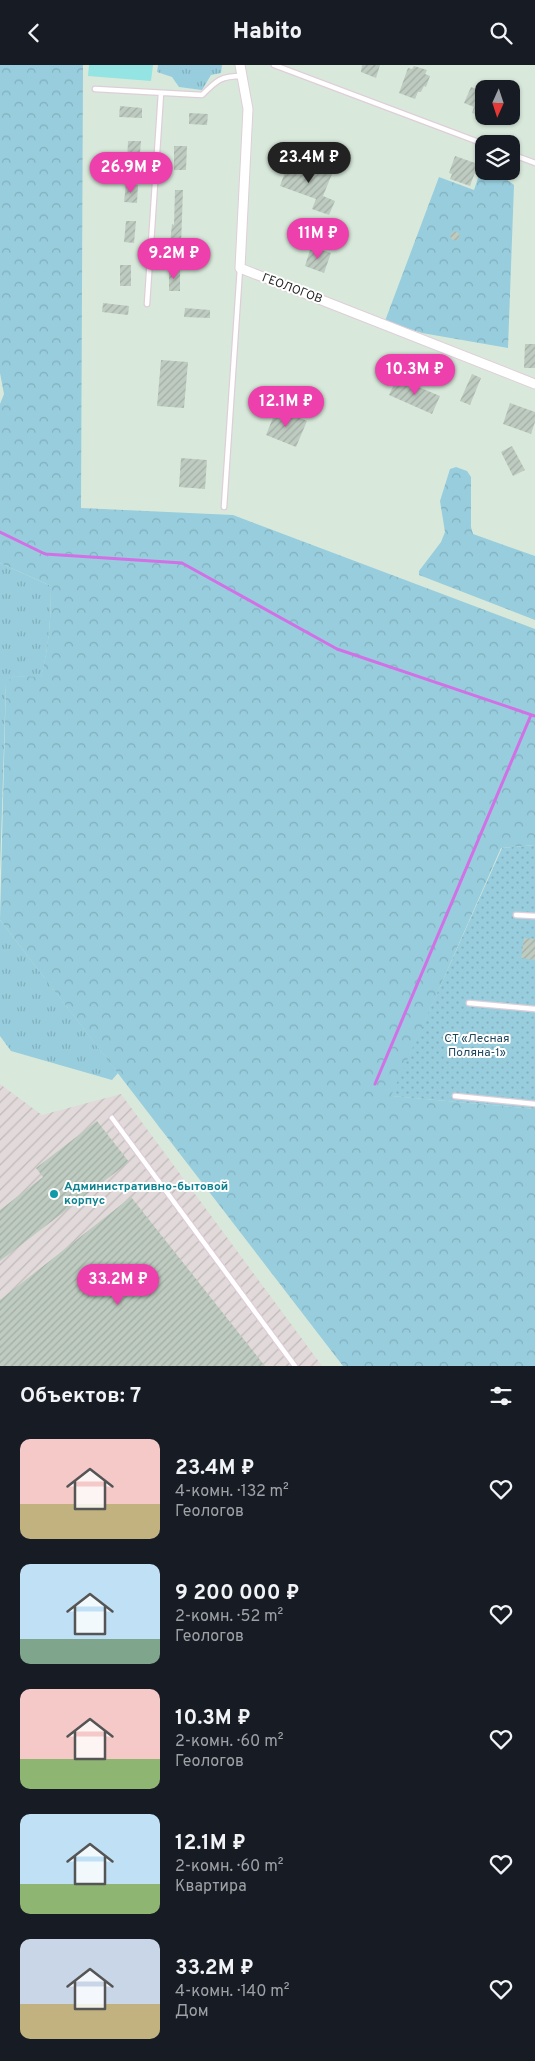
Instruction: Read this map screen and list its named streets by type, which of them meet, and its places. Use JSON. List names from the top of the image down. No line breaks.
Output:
{"streets":{"street":["ГЕОЛОГОВ"]},"parks":["СТ «Лесная Поляна-1»"],"places":["Административно-бытовой корпус"],"north":"bottom","page":{"header":"Habito","price":["23.4M ₽","26.9M ₽","11M ₽","9.2M ₽","10.3M ₽","12.1M ₽","33.2M ₽"],"heading":"Объектов: 7","list":[{"name":"23.4M ₽","note":"4-комн. · 132 m² · Геологов"},{"name":"9 200 000 ₽","note":"2-комн. · 52 m² · Геологов"},{"name":"10.3M ₽","note":"2-комн. · 60 m² · Геологов"},{"name":"12.1M ₽","note":"2-комн. · 60 m² · Квартира"},{"name":"33.2M ₽","note":"4-комн. · 140 m² · Дом"}]}}
